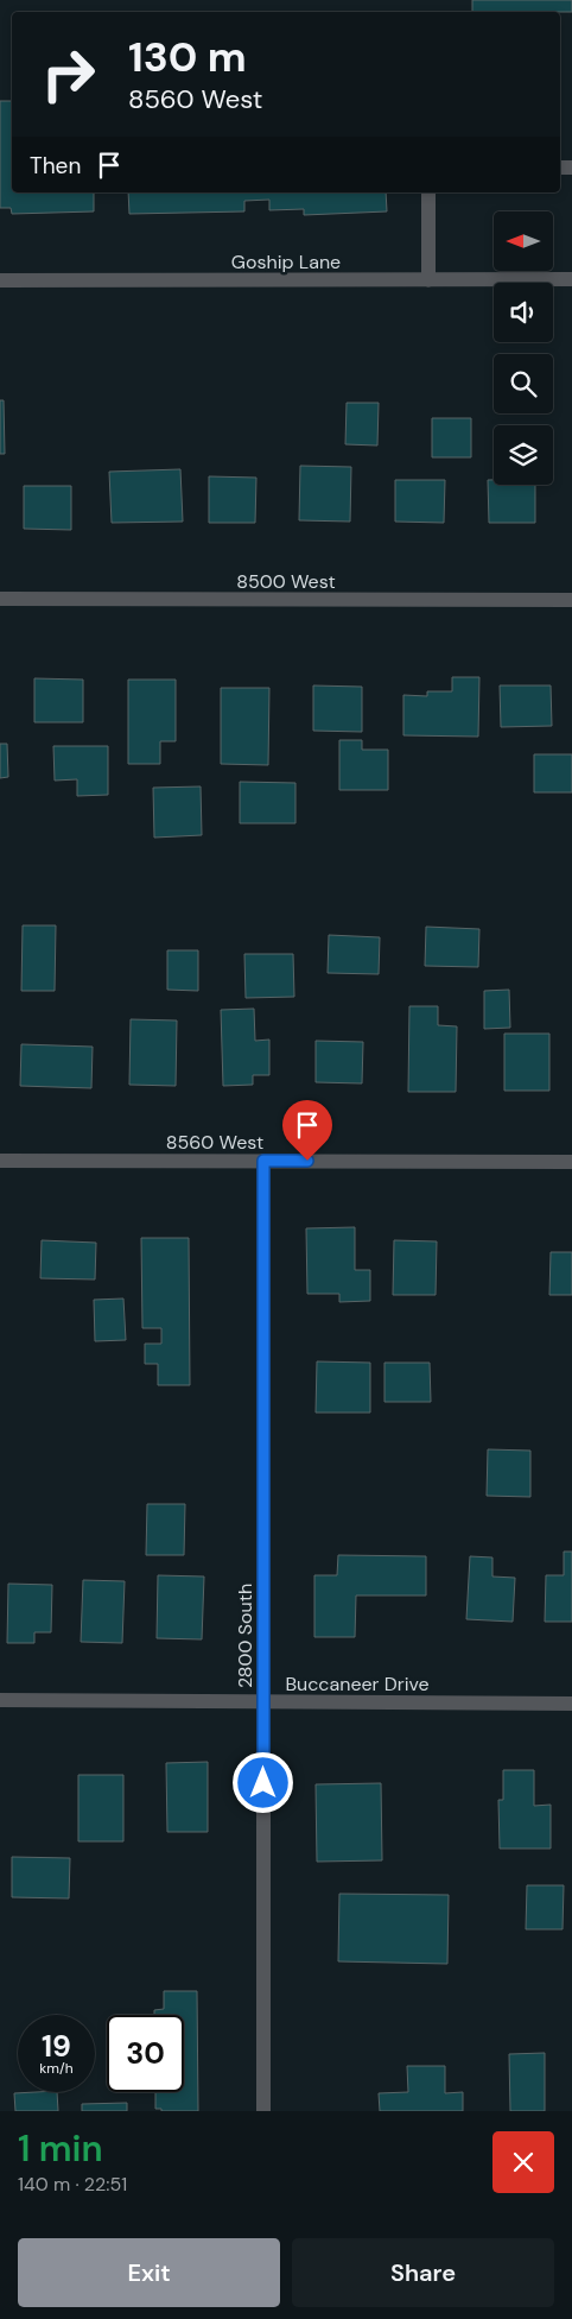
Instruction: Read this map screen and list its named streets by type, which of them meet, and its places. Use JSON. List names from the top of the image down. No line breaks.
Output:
{"streets":{"street":["Goship Lane","8500 West","8560 West","2800 South","Buccaneer Drive"]},"crossings":[["8560 West","2800 South"],["2800 South","Buccaneer Drive"]],"north":"left","page":{"turn":["130 m","8560 West"],"then":"Then","speed":"19 km/h","limit":"30","heading":["1 min","140 m · 22:51"],"buttons":["Exit","Share"]}}
